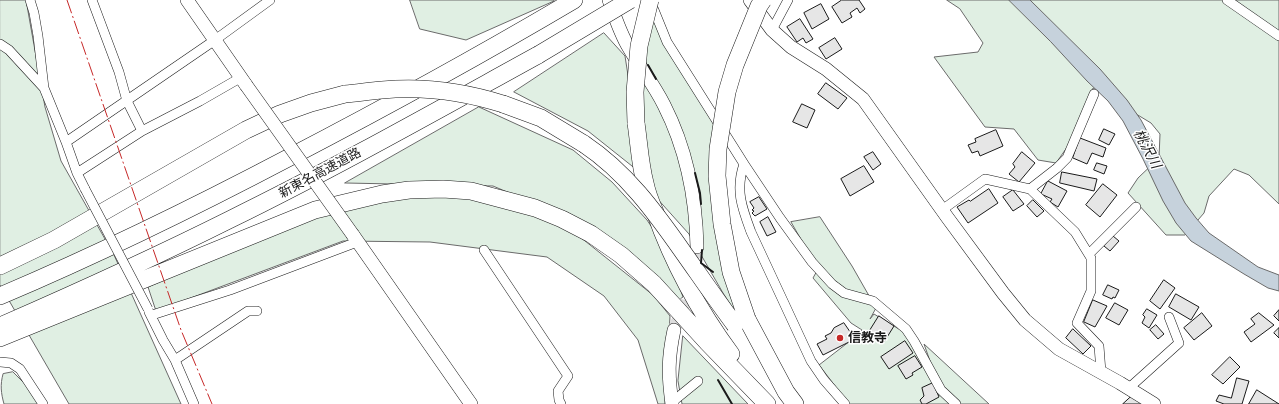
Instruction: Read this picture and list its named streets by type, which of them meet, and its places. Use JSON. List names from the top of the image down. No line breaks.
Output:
{"streets":{"highway":["新東名高速道路"]},"water":["桃沢川"],"places":["信教寺"]}
